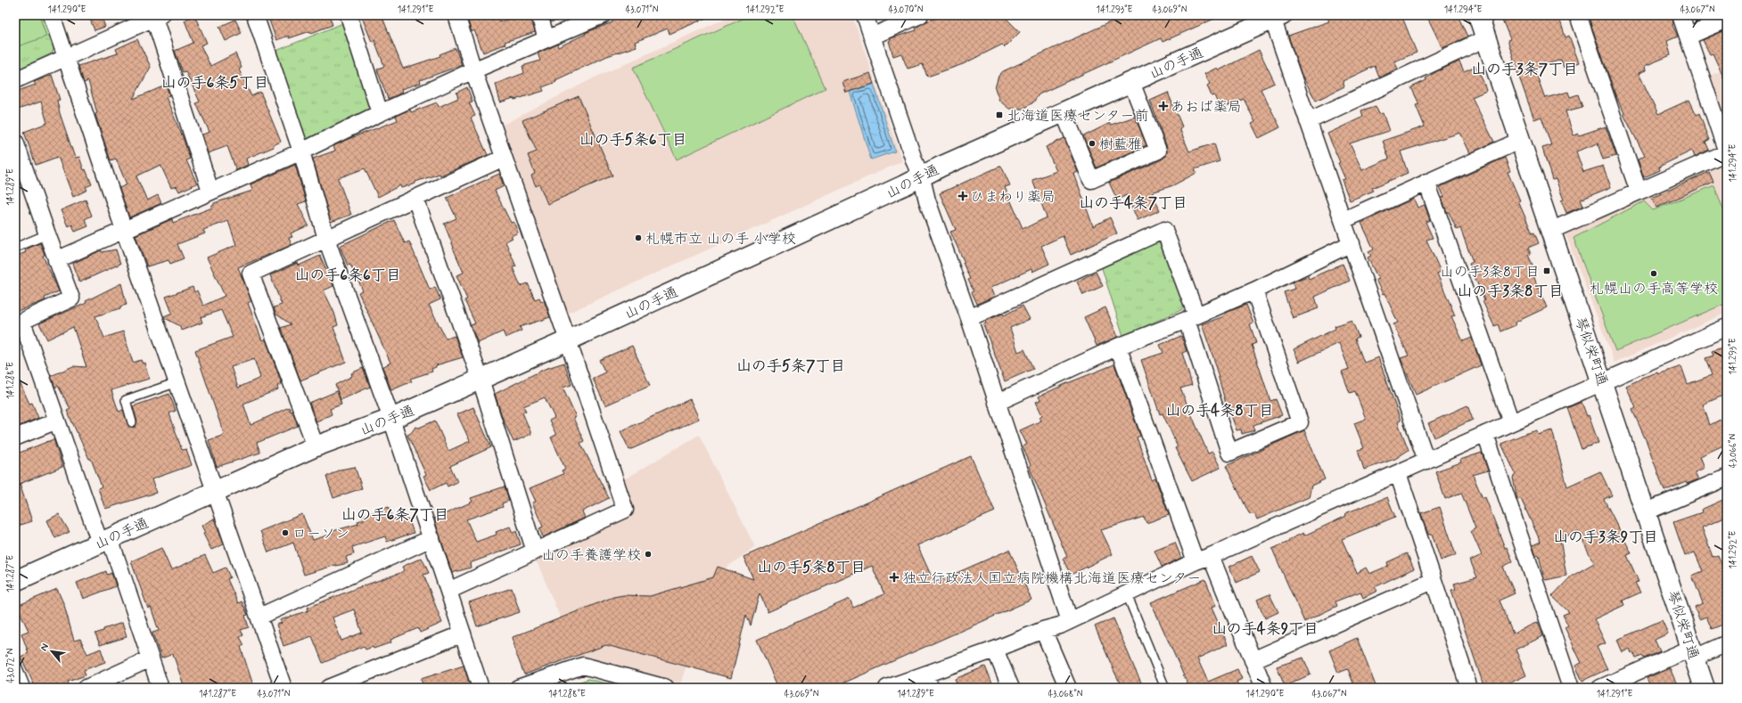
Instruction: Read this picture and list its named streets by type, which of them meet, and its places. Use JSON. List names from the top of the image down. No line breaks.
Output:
{"streets":{"main road":["山の手通","琴似栄町通"]},"districts":["山の手3条7丁目","山の手6条5丁目","山の手5条6丁目","山の手4条7丁目","山の手6条6丁目","山の手3条8丁目","山の手5条7丁目","山の手4条8丁目","山の手6条7丁目","山の手3条9丁目","山の手5条8丁目","山の手4条9丁目"],"places":{"health":["あおば薬局","ひまわり薬局","独立行政法人国立病院機構北海道医療センター"],"transit":["北海道医療センター前","山の手3条8丁目"],"other":["樹藍雅","札幌市立 山の手 小学校","札幌山の手高等学校","ローソン","山の手養護学校"]},"north":"top left","coordinates":["141.290°E","141.291°E","43.071°N","141.292°E","43.070°N","141.293°E","43.069°N","141.294°E","43.067°N","141.289°E","141.288°E","43.066°N","141.287°E","43.072°N","43.068°N"]}
